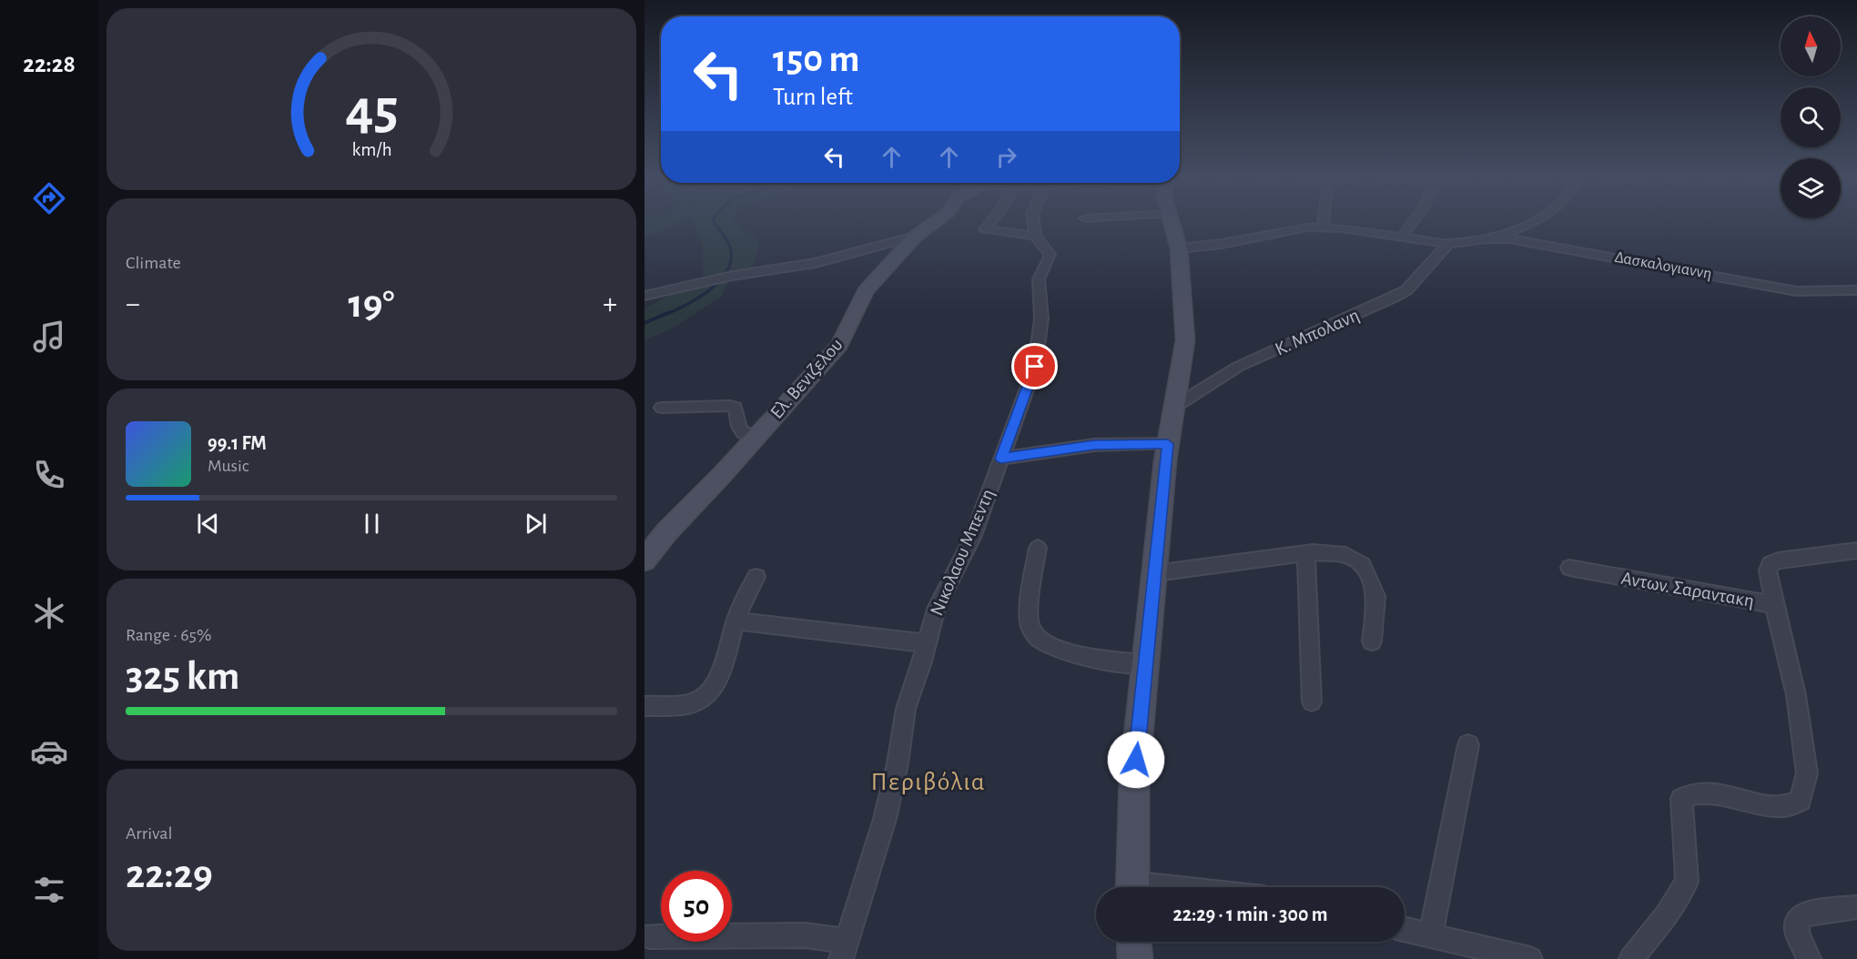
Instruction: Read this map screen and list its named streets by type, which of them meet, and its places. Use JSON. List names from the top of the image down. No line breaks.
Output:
{"streets":{"main road":["Ελ. Βενιζελου"],"street":["Δασκαλογιαννη","Κ. Μπολανη","Νικολαου Μπεντη","Αντων. Σαραντακη"]},"crossings":[["Δασκαλογιαννη","Κ. Μπολανη"]],"districts":["Περιβόλια"],"north":"top","page":{"tabs":"22:28","turn":["150 m","Turn left"],"tile":["Climate",["Range · 65%","325 km"],["Arrival","22:29"]],"heat":["−","19°","+"],"song":["99.1 FM","Music"],"limit":"50","trip":"22:29 · 1 min · 300 m","gauge":["45","km/h"]}}
